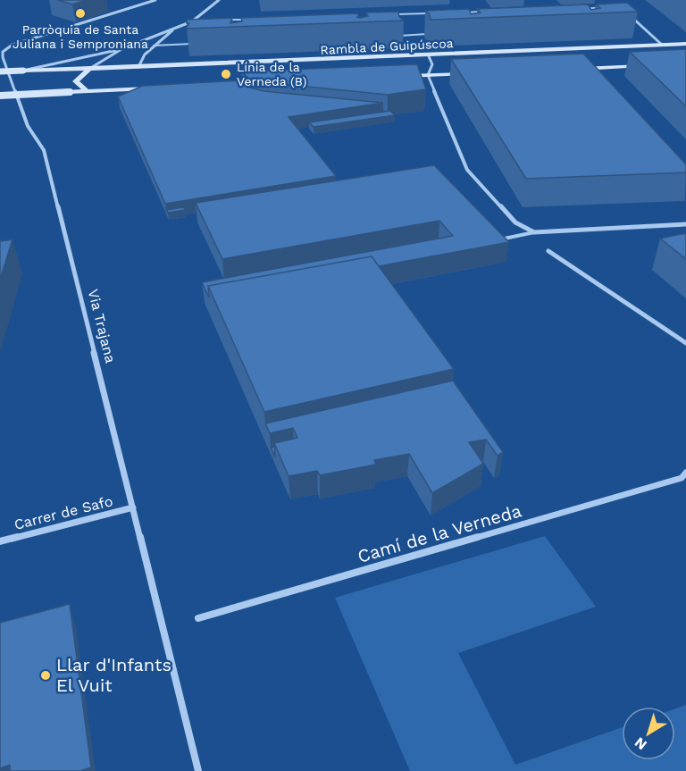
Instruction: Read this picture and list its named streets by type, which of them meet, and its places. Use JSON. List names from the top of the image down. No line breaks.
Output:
{"streets":{"street":["Rambla de Guipúscoa","Via Trajana","Carrer de Safo","Camí de la Verneda"]},"crossings":[["Via Trajana","Carrer de Safo"]],"places":["Parròquia de Santa Juliana i Semproniana","Línia de la Verneda (B)","Llar d'Infants El Vuit"],"north":"bottom left"}
